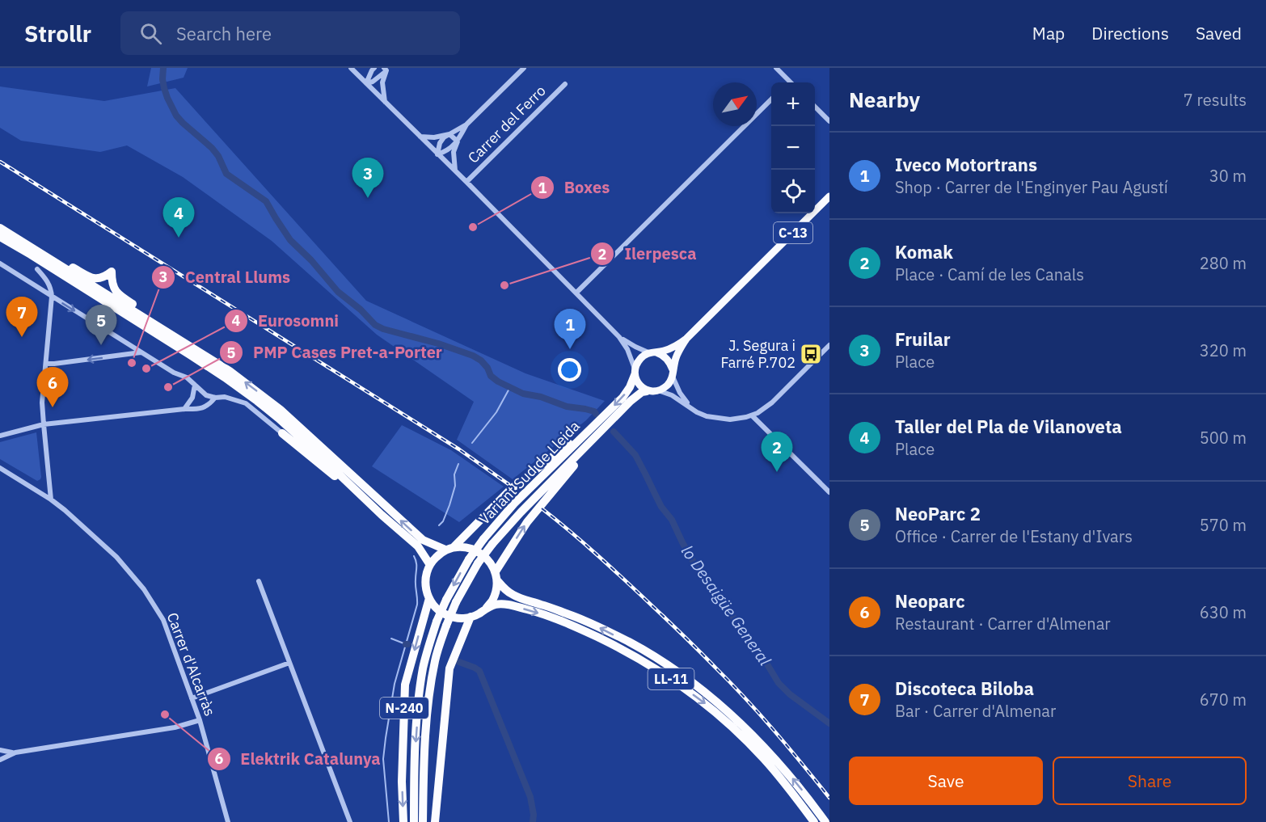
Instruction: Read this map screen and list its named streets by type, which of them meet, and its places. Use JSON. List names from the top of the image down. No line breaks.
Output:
{"streets":{"highway":["Variant Sud de Lleida","LL-11","N-240"],"main road":["C-13"],"street":["Carrer del Ferro","Carrer d'Alcarràs"]},"crossings":[["C-13","Variant Sud de Lleida"],["Variant Sud de Lleida","N-240"],["LL-11","N-240"]],"water":["lo Desaigüe General"],"places":{"other":["Boxes","Ilerpesca","Central Llums","Eurosomni","PMP Cases Pret-a-Porter","Elektrik Catalunya"],"bus stop":["J. Segura i Farré P.702"]},"north":"top right","page":{"header":"Strollr","search":"Search here","nav":["Map","Directions","Saved"],"heading":["Nearby","7 results"],"map_buttons":["+","−"],"list":[{"mark":"1","name":"Iveco Motortrans","note":"Shop · Carrer de l'Enginyer Pau Agustí","value":"30 m"},{"mark":"2","name":"Komak","note":"Place · Camí de les Canals","value":"280 m"},{"mark":"3","name":"Fruilar","note":"Place","value":"320 m"},{"mark":"4","name":"Taller del Pla de Vilanoveta","note":"Place","value":"500 m"},{"mark":"5","name":"NeoParc 2","note":"Office · Carrer de l'Estany d'Ivars","value":"570 m"},{"mark":"6","name":"Neoparc","note":"Restaurant · Carrer d'Almenar","value":"630 m"},{"mark":"7","name":"Discoteca Biloba","note":"Bar · Carrer d'Almenar","value":"670 m"}],"pins":["3","4","7","5","1","6","2"],"buttons":["Save","Share"]}}
